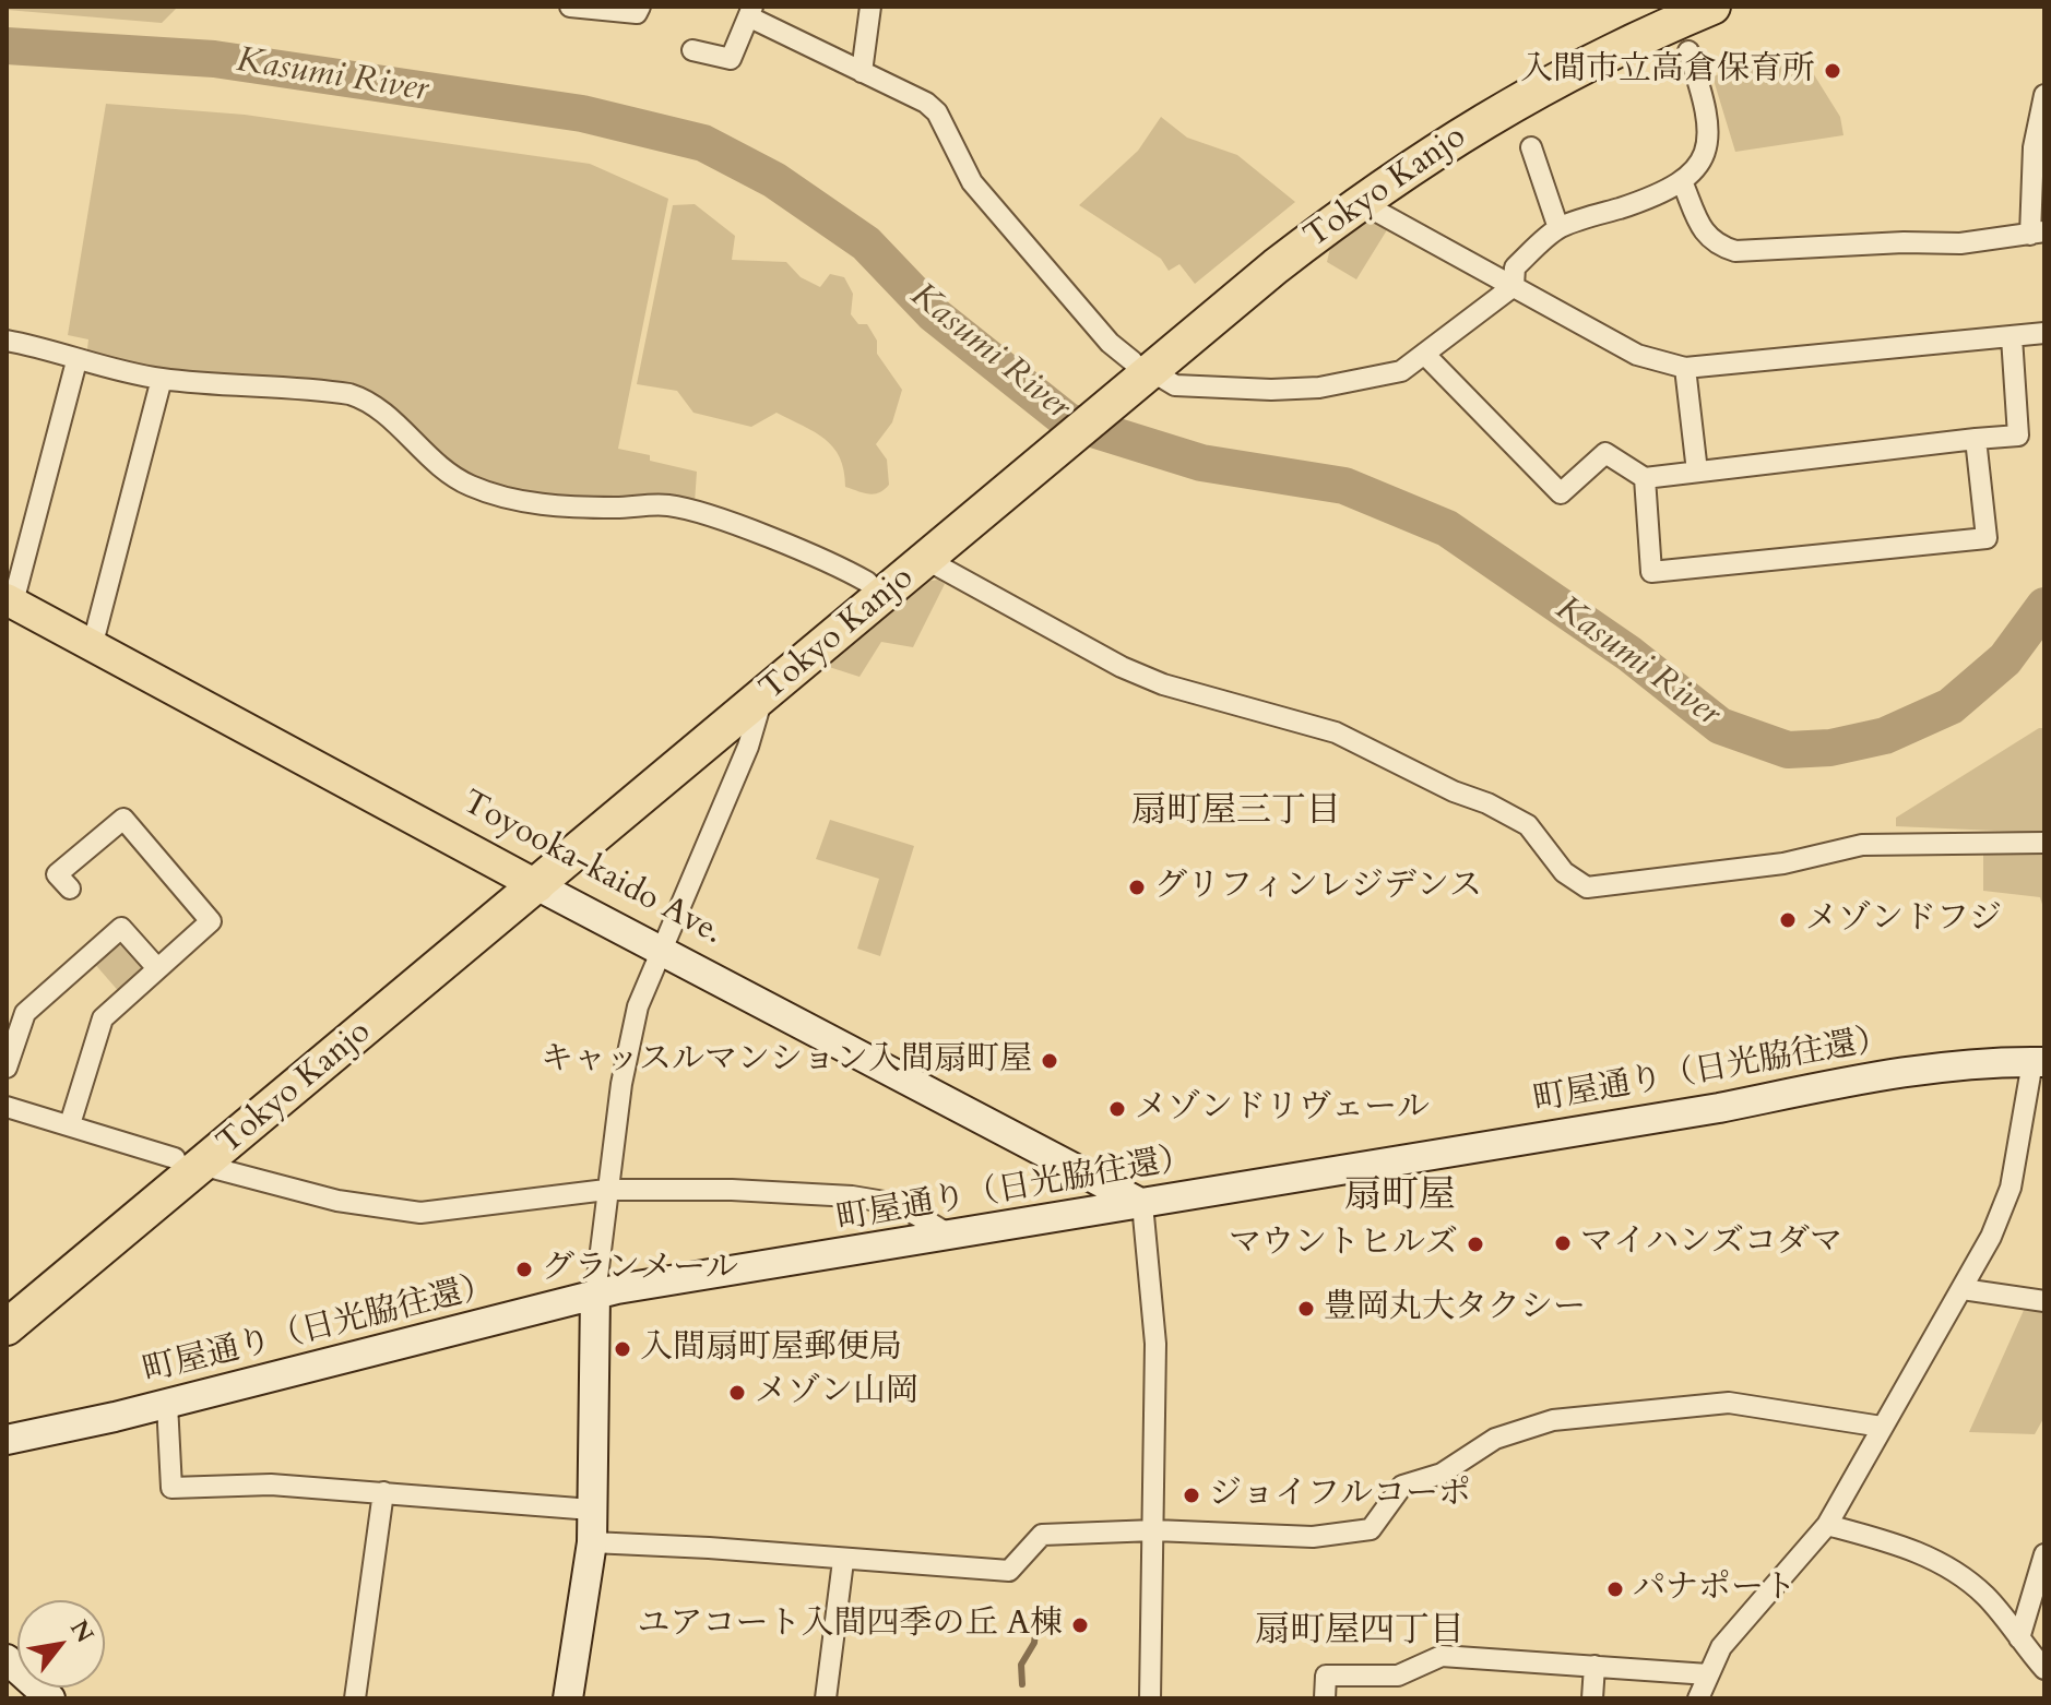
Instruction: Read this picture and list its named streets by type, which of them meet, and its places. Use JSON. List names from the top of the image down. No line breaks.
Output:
{"streets":{"highway":["Tokyo Kanjo"],"main road":["Toyooka-kaido Ave."],"street":["町屋通り（日光脇往還）"]},"crossings":[["Tokyo Kanjo","Toyooka-kaido Ave."],["Toyooka-kaido Ave.","町屋通り（日光脇往還）"]],"districts":["扇町屋三丁目","扇町屋","扇町屋四丁目"],"water":["Kasumi River"],"places":["入間市立高倉保育所","グリフィンレジデンス","メゾンドフジ","キャッスルマンション入間扇町屋","メゾンドリヴェール","マイハンズコダマ","マウントヒルズ","グランメール","豊岡丸大タクシー","入間扇町屋郵便局","メゾン山岡","ジョイフルコーポ","パナポート","ユアコート入間四季の丘 A棟"],"north":"top right"}
